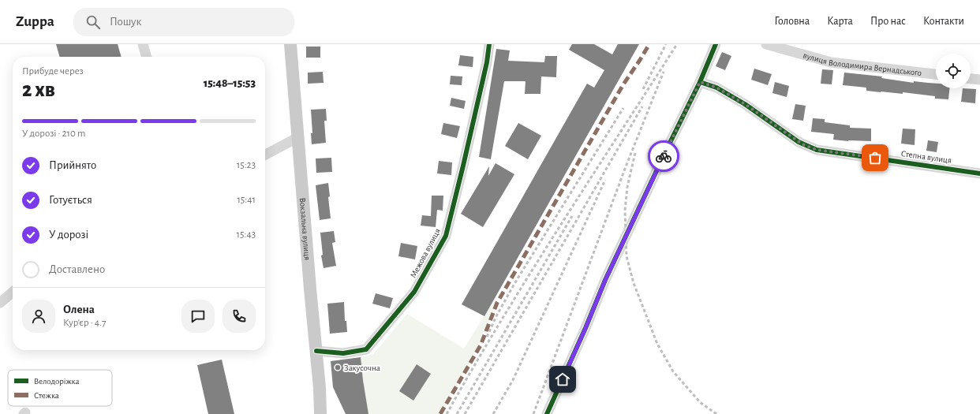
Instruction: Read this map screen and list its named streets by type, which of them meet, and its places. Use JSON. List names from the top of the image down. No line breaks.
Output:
{"streets":{"main road":["Вокзальна вулиця"],"street":["вулиця Володимира Вернадського","Степна вулиця","Межова вулиця"]},"crossings":[["Вокзальна вулиця","Межова вулиця"]],"places":["Закусочна"],"legend":["Велодоріжка","Стежка"],"page":{"header":"Zuppa","search":"Пошук","nav":["Головна","Карта","Про нас","Контакти"],"heading":["2 хв","Прибуде через","15:48–15:53"],"panel":["Олена","Кур’єр · 4.7"],"bar":"У дорозі · 210 m","list":[["Прийнято","15:23"],["Готується","15:41"],["У дорозі","15:43"],"Доставлено"]}}
